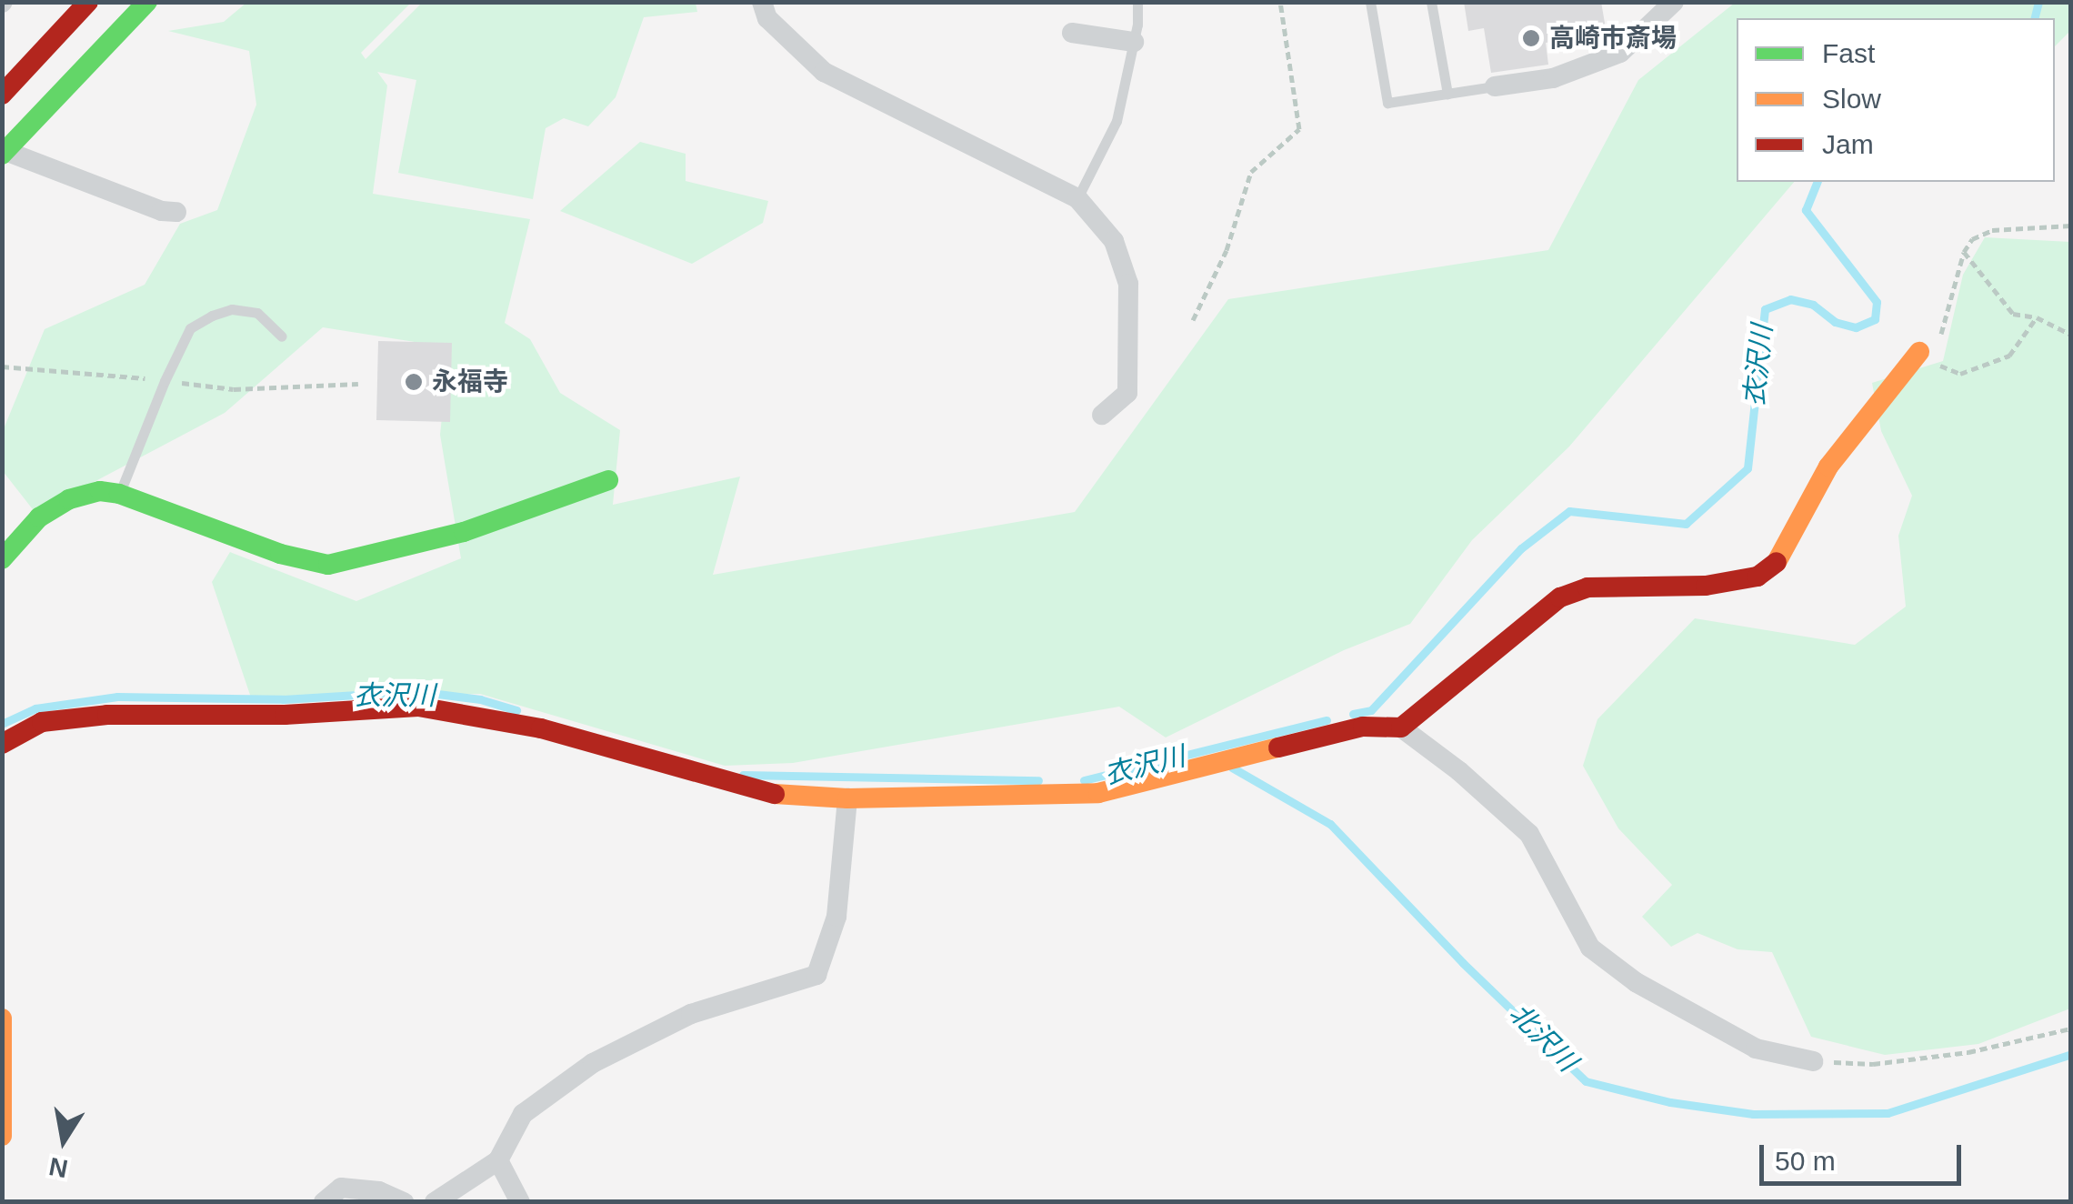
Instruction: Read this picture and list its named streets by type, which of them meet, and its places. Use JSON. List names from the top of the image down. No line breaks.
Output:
{"water":["衣沢川","北沢川"],"places":["高崎市斎場","永福寺"],"legend":["Fast","Slow","Jam"],"scale_bar":"50 m","north":"bottom"}
